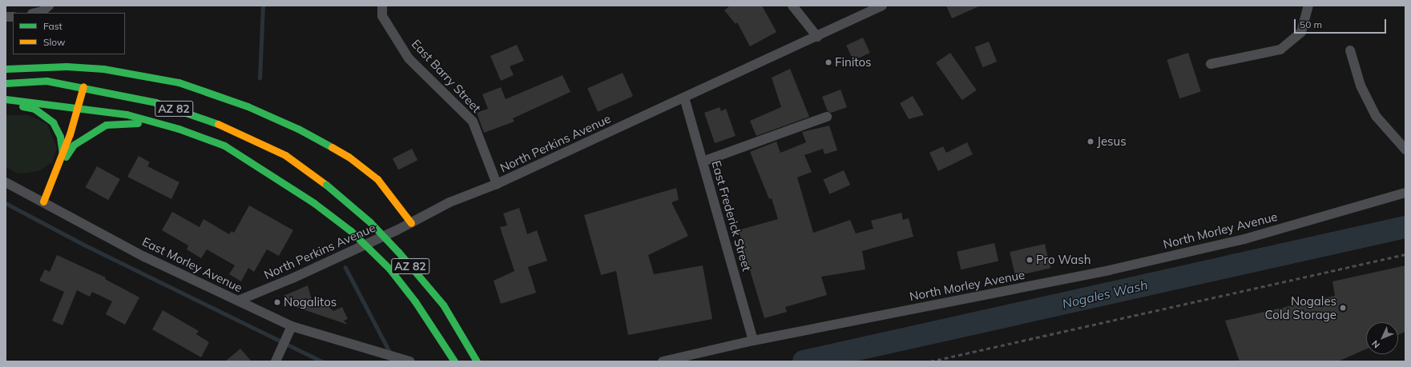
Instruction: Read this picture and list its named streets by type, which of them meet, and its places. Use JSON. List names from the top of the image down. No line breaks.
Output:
{"streets":{"main road":["AZ 82"],"street":["East Barry Street","North Perkins Avenue","East Frederick Street","North Morley Avenue","East Morley Avenue"]},"crossings":[["East Barry Street","North Perkins Avenue"],["North Perkins Avenue","East Frederick Street"],["North Perkins Avenue","East Morley Avenue"],["East Frederick Street","North Morley Avenue"]],"water":["Nogales Wash"],"places":["Finitos","Jesus","Pro Wash","Nogalitos","Nogales Cold Storage"],"legend":["Fast","Slow"],"scale_bar":"50 m","north":"bottom left"}
